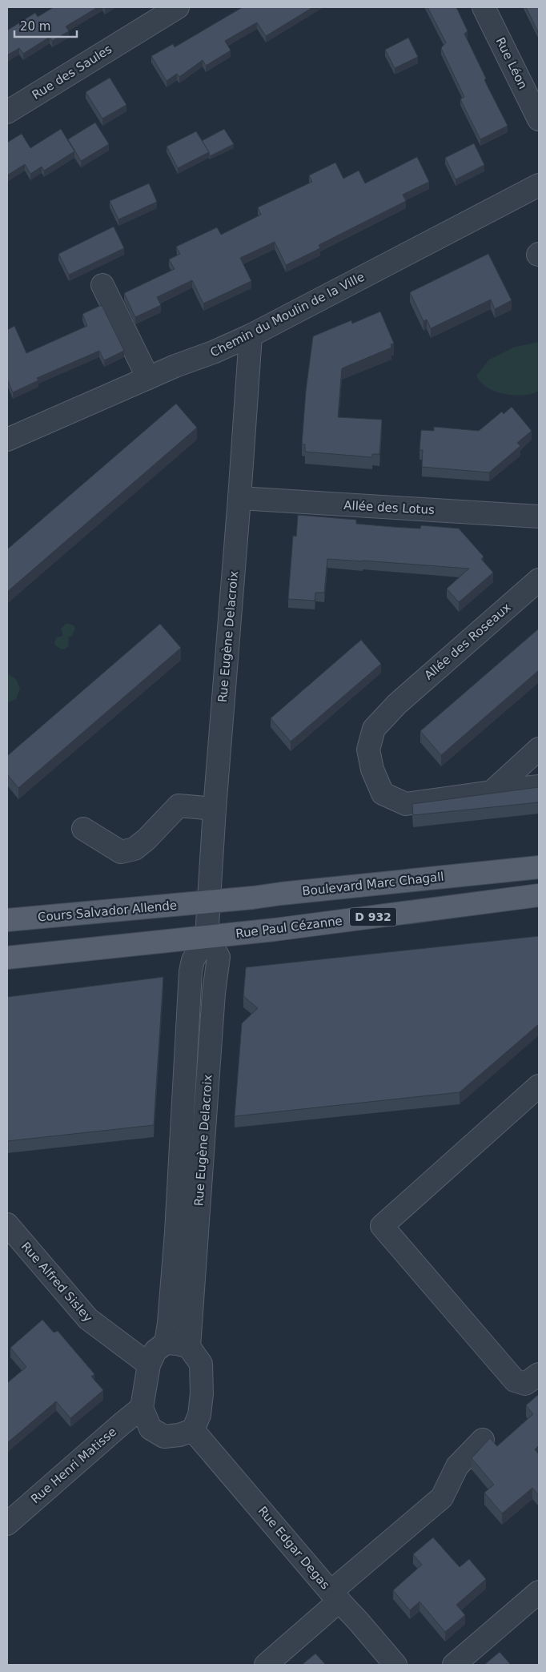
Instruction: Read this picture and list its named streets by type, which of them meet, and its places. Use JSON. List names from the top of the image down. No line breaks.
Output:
{"streets":{"main road":["Boulevard Marc Chagall","Cours Salvador Allende","D 932","Rue Paul Cézanne"],"street":["Rue Léon","Rue des Saules","Chemin du Moulin de la Ville","Allée des Lotus","Rue Eugène Delacroix","Allée des Roseaux","Rue Alfred Sisley","Rue Henri Matisse","Rue Edgar Degas"]},"crossings":[["Chemin du Moulin de la Ville","Rue Eugène Delacroix"],["Allée des Lotus","Rue Eugène Delacroix"],["Rue Eugène Delacroix","Boulevard Marc Chagall"],["Rue Eugène Delacroix","Cours Salvador Allende"],["Rue Eugène Delacroix","D 932"],["Rue Eugène Delacroix","Rue Paul Cézanne"],["Rue Eugène Delacroix","Rue Alfred Sisley"],["Rue Eugène Delacroix","Rue Henri Matisse"],["Rue Eugène Delacroix","Rue Edgar Degas"],["Boulevard Marc Chagall","Cours Salvador Allende"],["D 932","Rue Paul Cézanne"],["Rue Alfred Sisley","Rue Henri Matisse"],["Rue Alfred Sisley","Rue Edgar Degas"],["Rue Henri Matisse","Rue Edgar Degas"]],"scale_bar":"20 m"}
